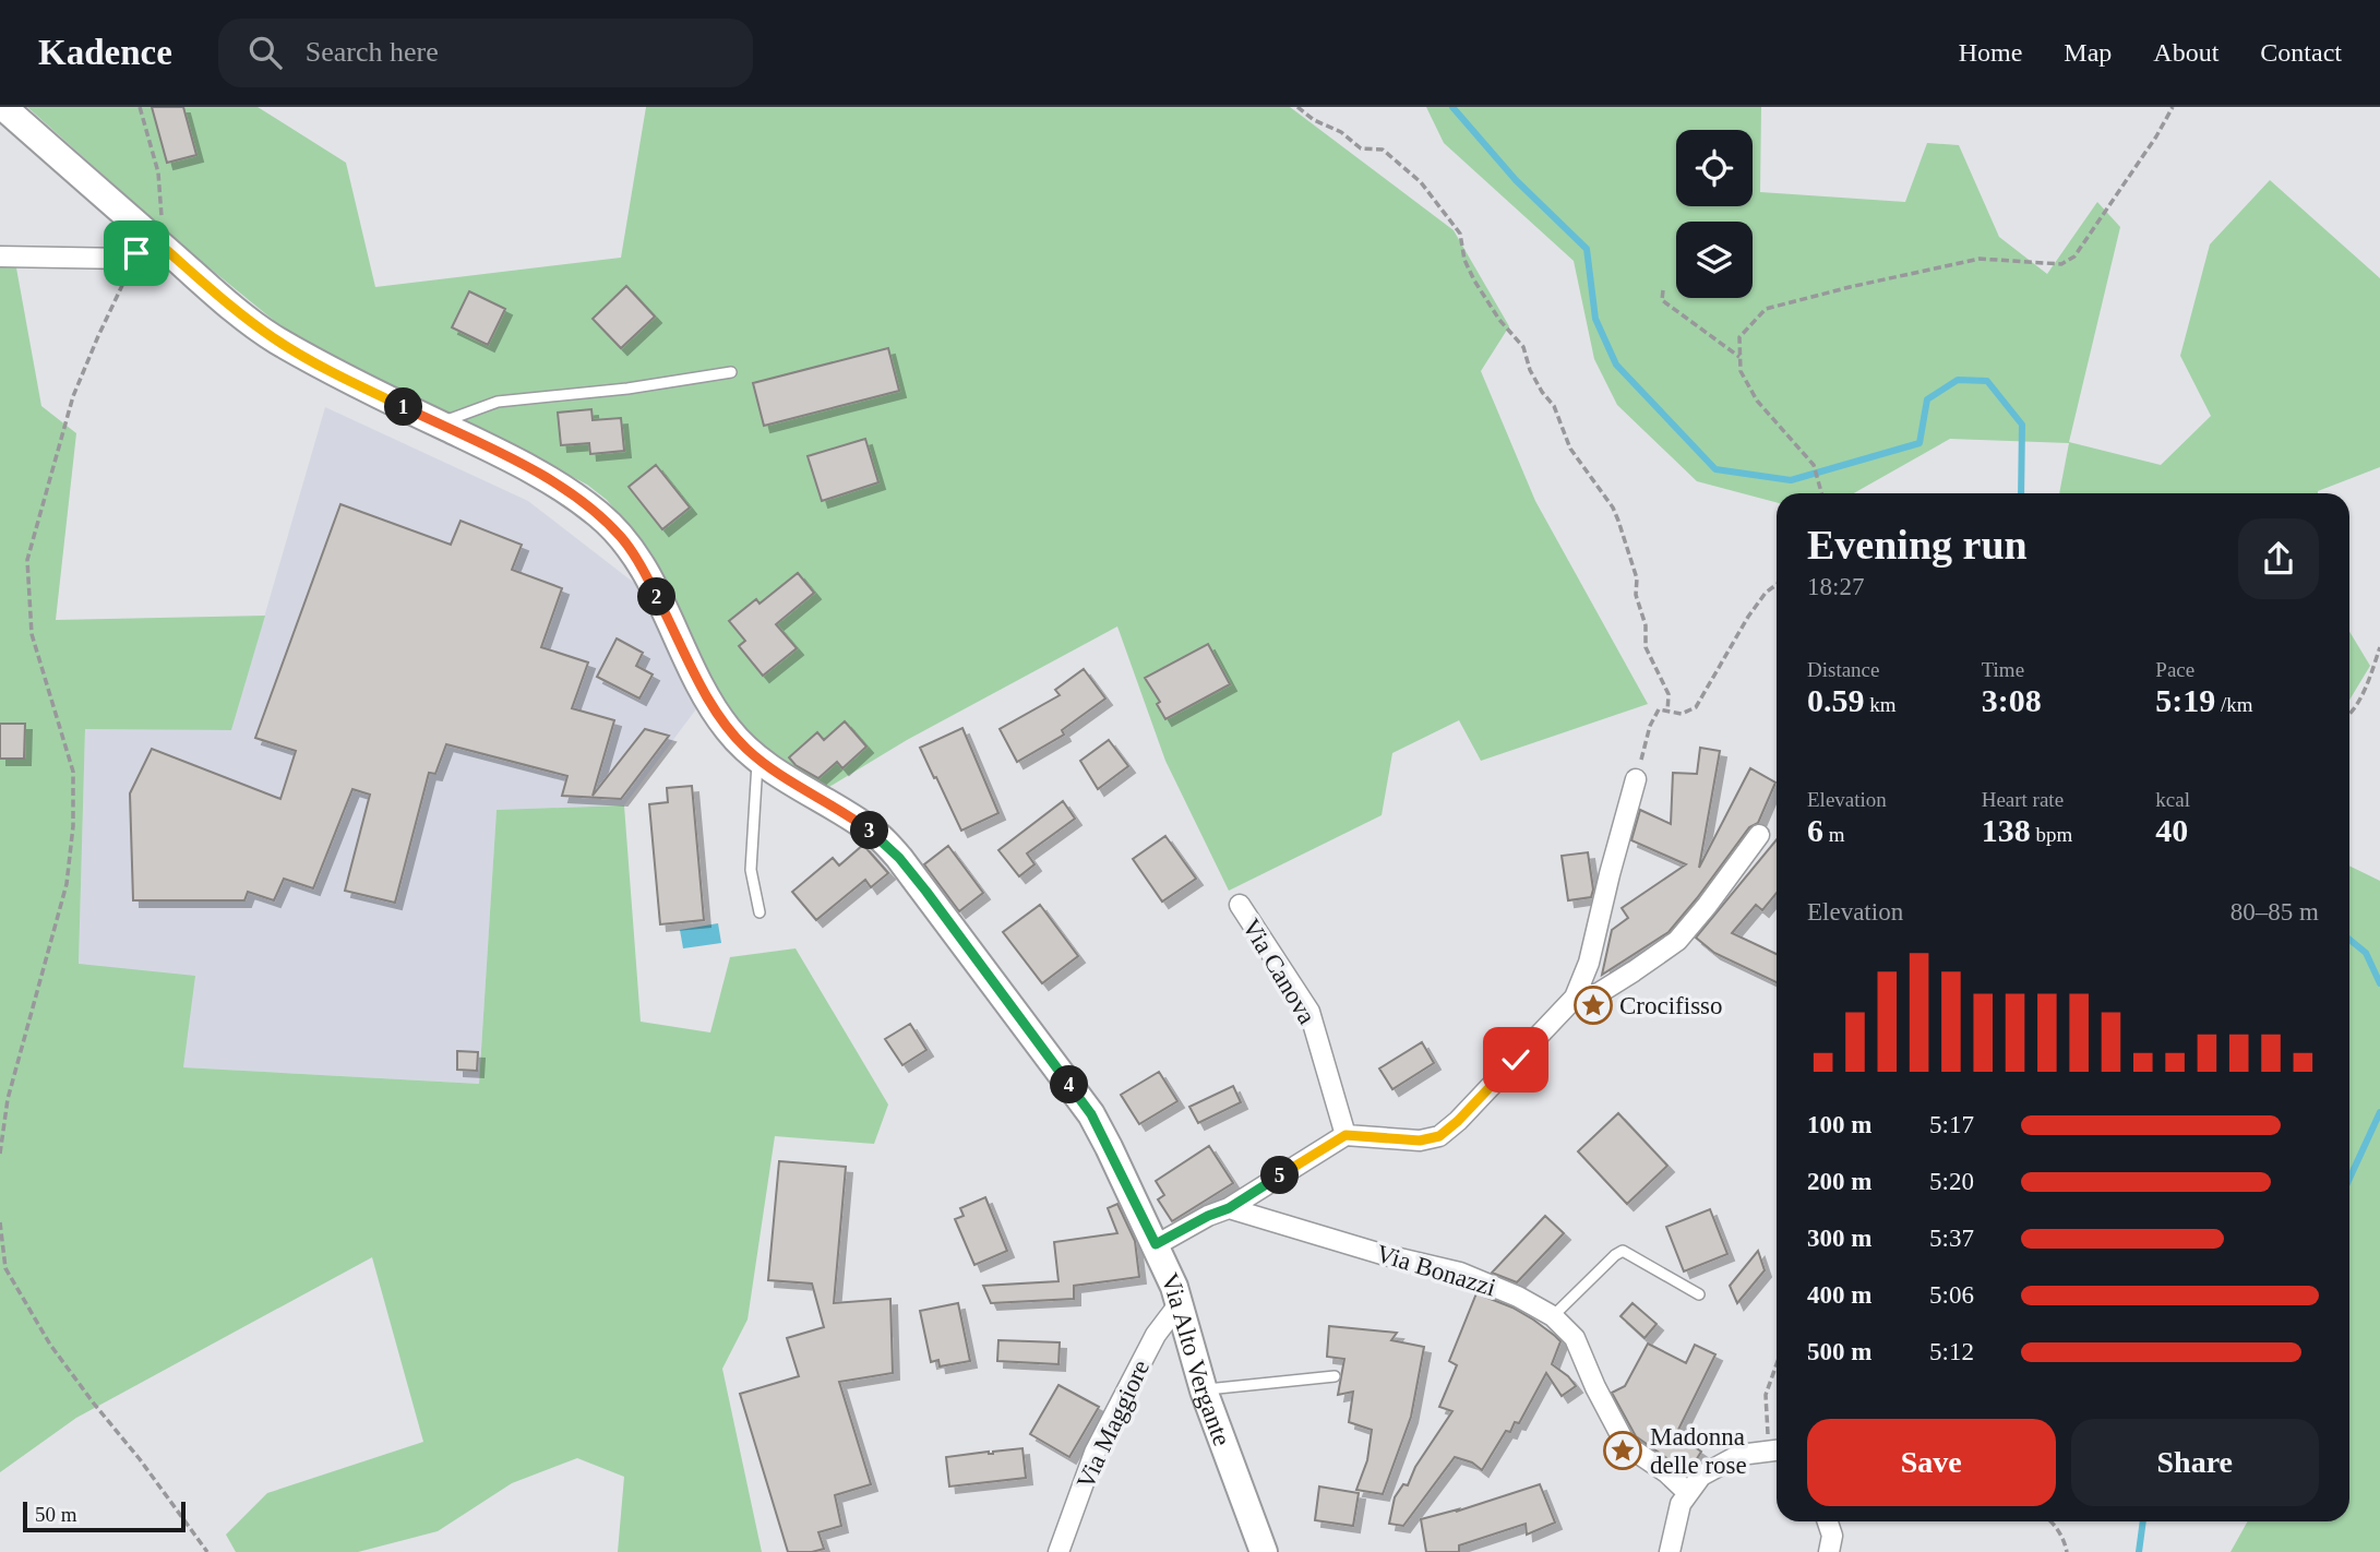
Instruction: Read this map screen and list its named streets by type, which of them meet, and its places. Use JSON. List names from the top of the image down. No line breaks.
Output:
{"streets":{"main road":["Via Alto Vergante"],"street":["Via Canova","Via Bonazzi","Via Maggiore"]},"crossings":[["Via Alto Vergante","Via Maggiore"]],"places":{"place":["Crocifisso","Madonna delle rose"]},"scale_bar":"50 m","page":{"header":"Kadence","search":"Search here","nav":["Home","Map","About","Contact"],"pins":["1","2","3","4","5"],"heading":["Evening run","18:27"],"stats":[["Distance","0.59 km"],["Time","3:08"],["Pace","5:19 /km"],["Elevation","6 m"],["Heart rate","138 bpm"],["kcal","40"]],"chart":["Elevation","80–85 m"],"list":[{"name":"100 m","note":"5:17"},{"name":"200 m","note":"5:20"},{"name":"300 m","note":"5:37"},{"name":"400 m","note":"5:06"},{"name":"500 m","note":"5:12"}],"buttons":["Save","Share"],"scale":"50 m"}}
